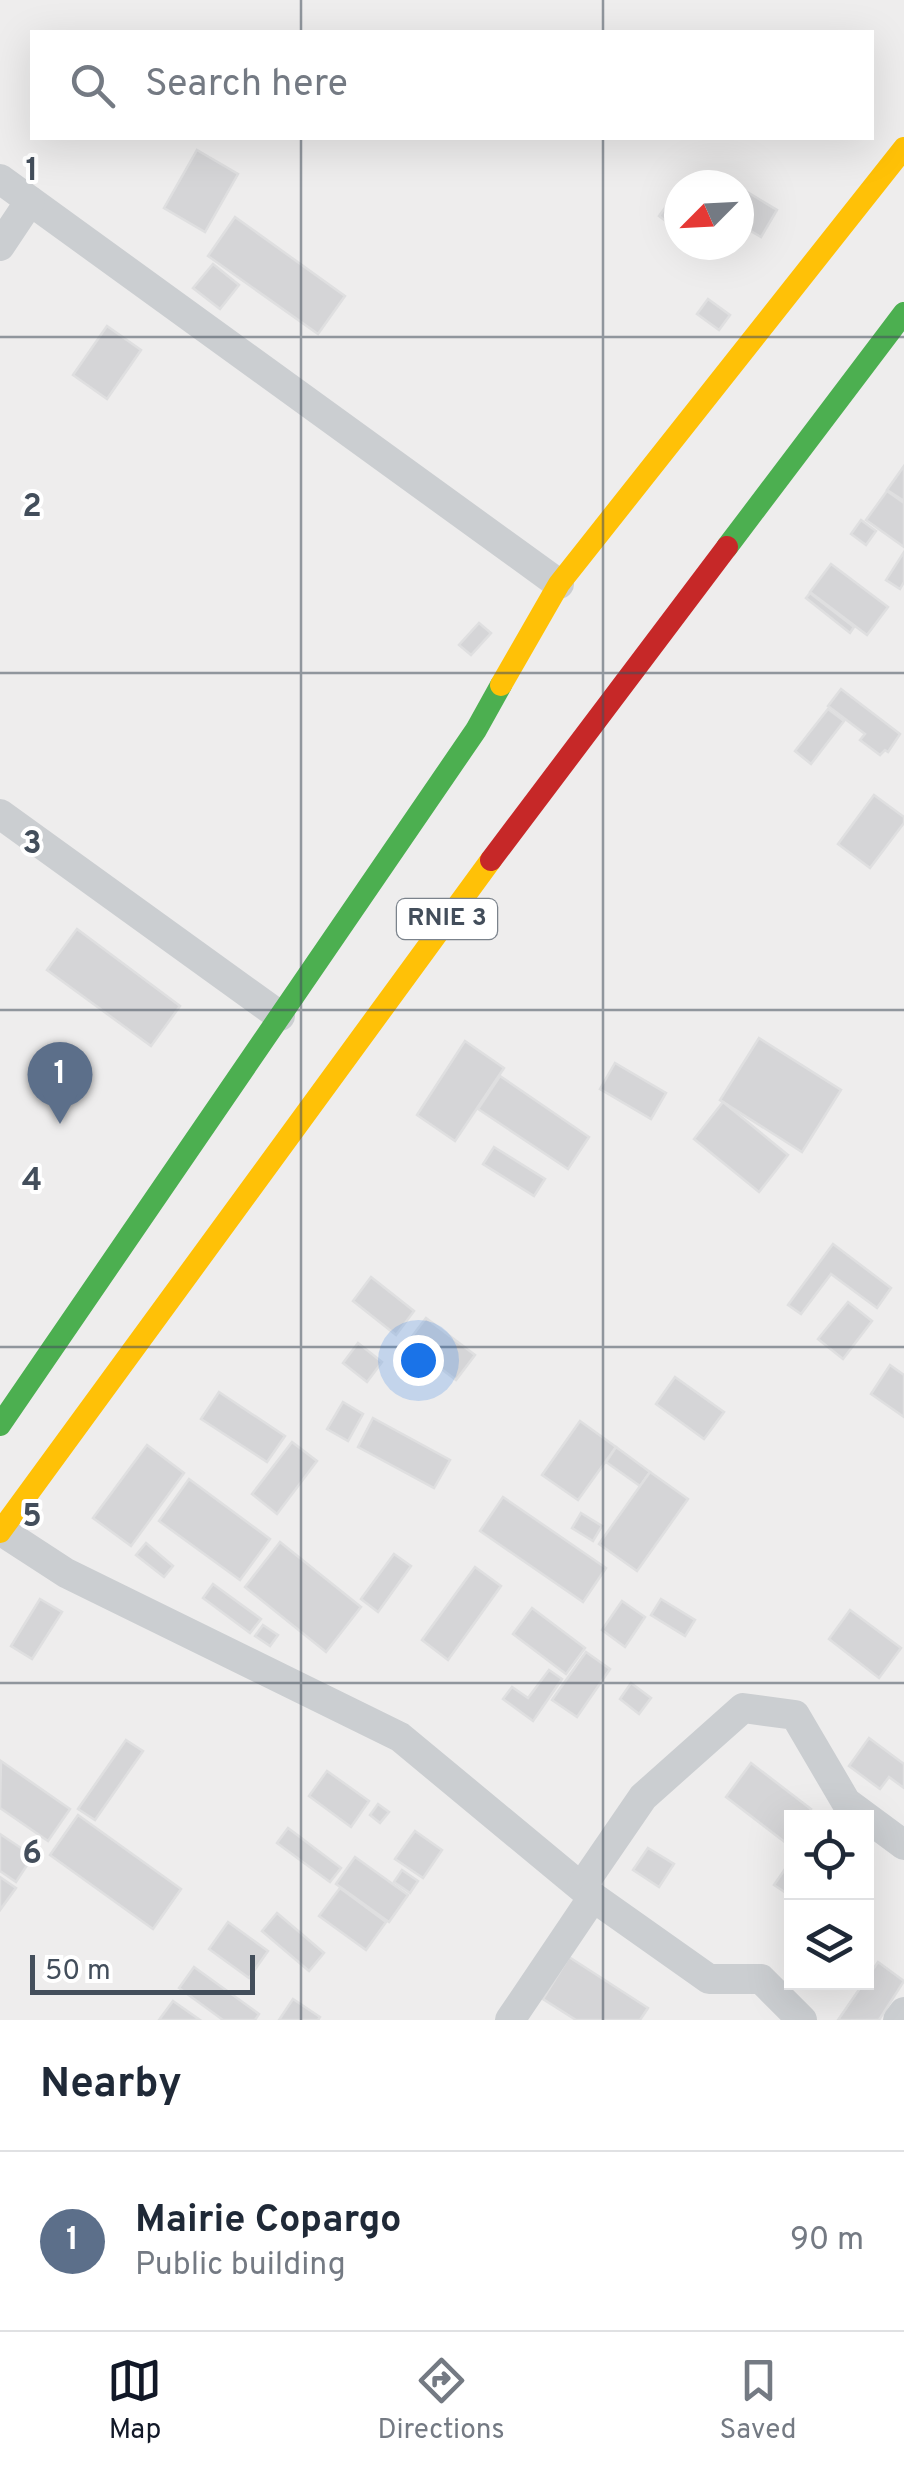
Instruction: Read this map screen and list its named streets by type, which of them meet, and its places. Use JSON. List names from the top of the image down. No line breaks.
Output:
{"streets":{"main road":["RNIE 3"]},"scale_bar":"50 m","north":"bottom left","page":{"search":"Search here","pins":"1","scale":"50 m","heading":"Nearby","list":[{"mark":"1","name":"Mairie Copargo","note":"Public building","value":"90 m"}],"nav":["Map","Directions","Saved"]},"grid":{"rows":["1","2","3","4","5","6"]}}
